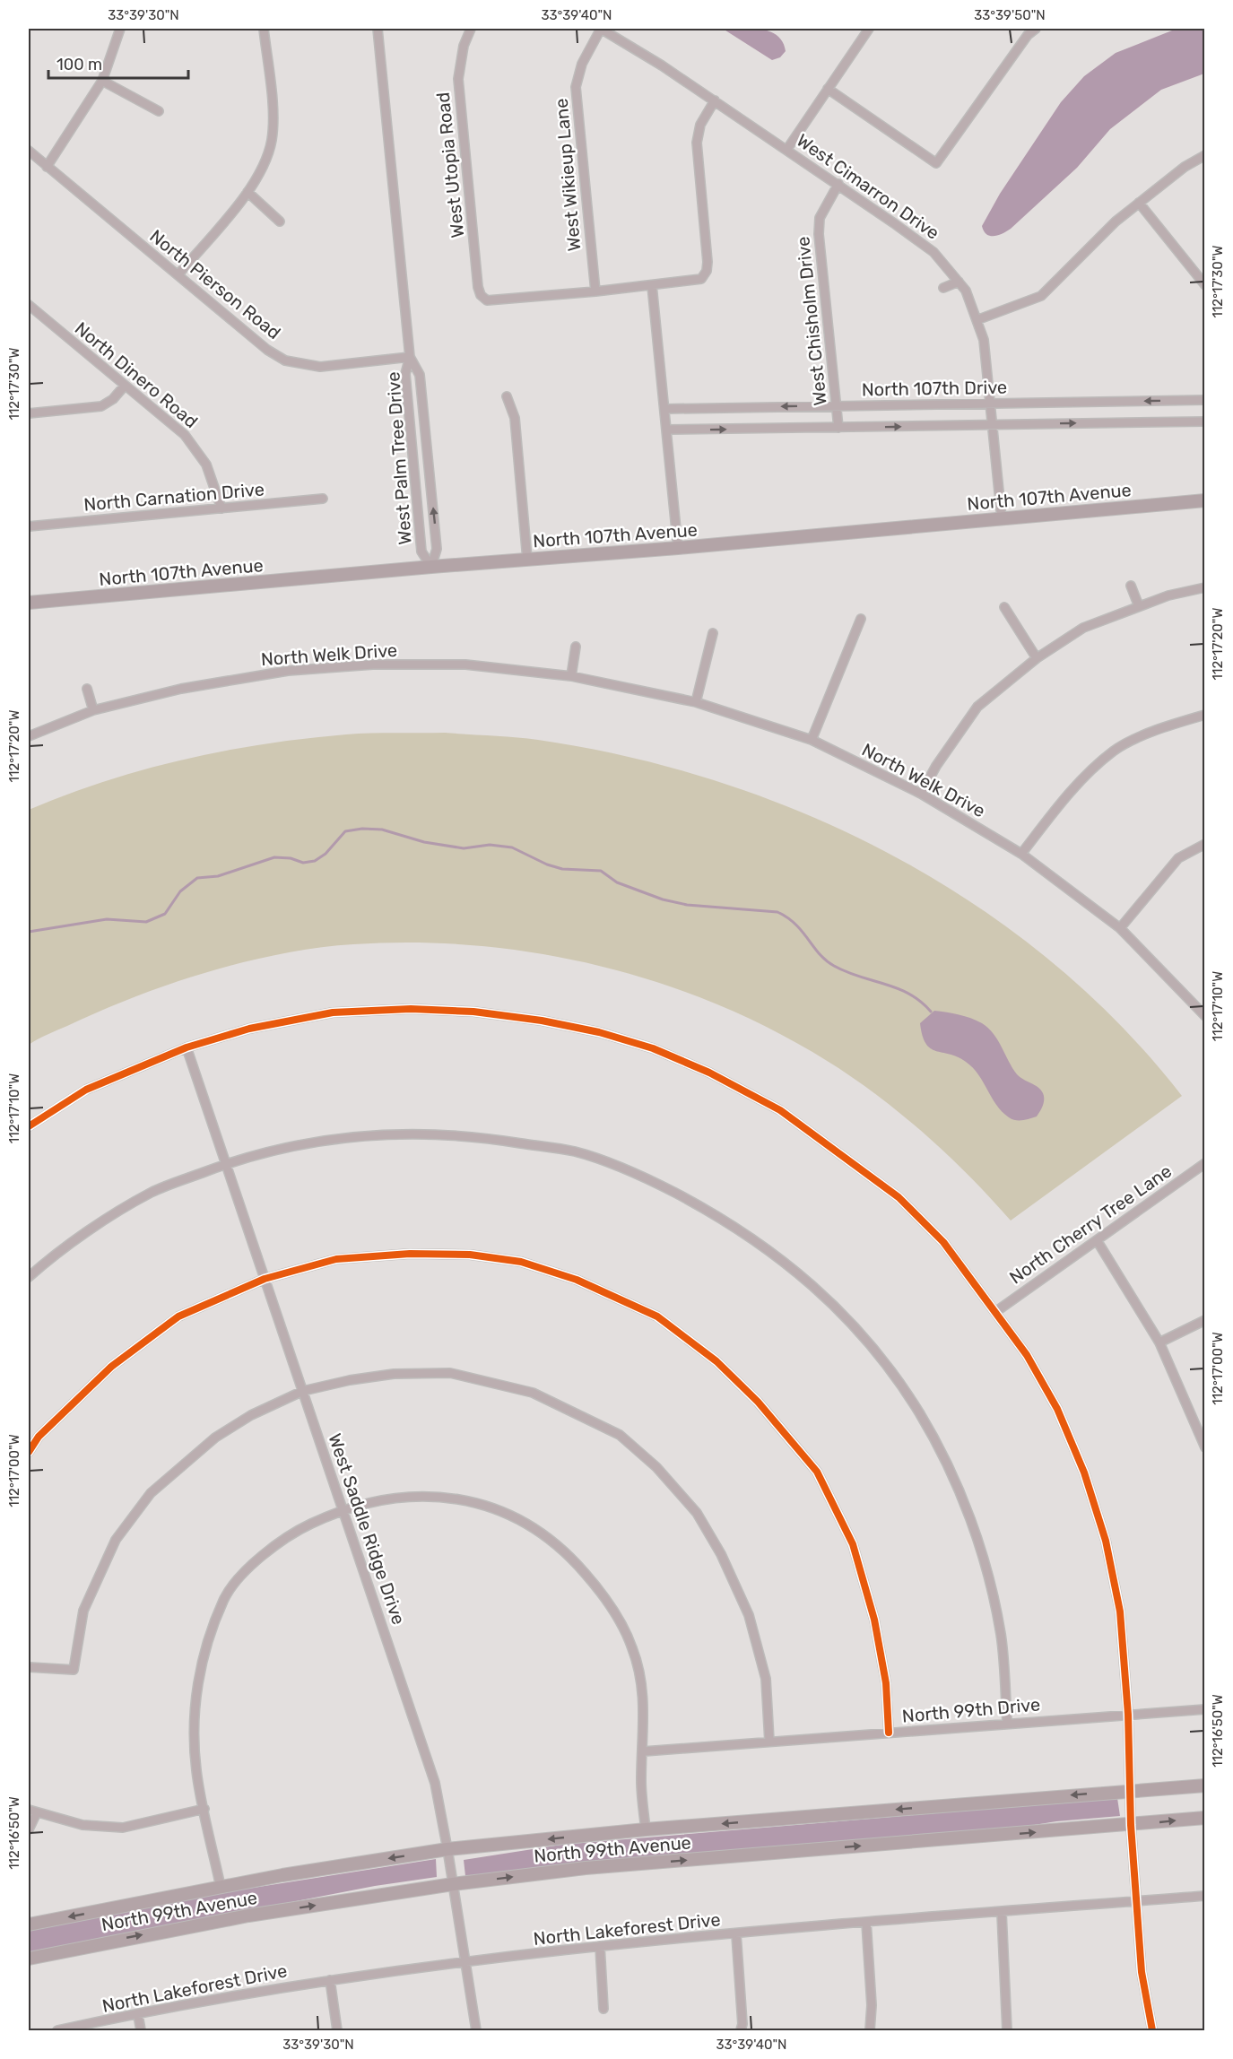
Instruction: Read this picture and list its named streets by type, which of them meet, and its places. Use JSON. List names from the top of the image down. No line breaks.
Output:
{"streets":{"main road":["North 107th Avenue","North 99th Avenue"],"street":["West Utopia Road","West Wikieup Lane","West Cimarron Drive","North Pierson Road","West Chisholm Drive","North Dinero Road","North 107th Drive","West Palm Tree Drive","North Carnation Drive","North Welk Drive","North Cherry Tree Lane","West Saddle Ridge Drive","North 99th Drive","North Lakeforest Drive"]},"crossings":[["West Utopia Road","West Wikieup Lane"],["West Wikieup Lane","West Cimarron Drive"],["West Cimarron Drive","West Chisholm Drive"],["West Cimarron Drive","North 107th Drive"],["West Cimarron Drive","North 107th Avenue"],["North Pierson Road","West Palm Tree Drive"],["West Chisholm Drive","North 107th Drive"],["North Dinero Road","North Carnation Drive"],["West Palm Tree Drive","North 107th Avenue"],["West Saddle Ridge Drive","North 99th Avenue"],["West Saddle Ridge Drive","North Lakeforest Drive"]],"scale_bar":"100 m","coordinates":["33°39'30\"N","33°39'40\"N","33°39'50\"N","112°17'30\"W","112°17'20\"W","112°17'10\"W","112°17'00\"W","112°16'50\"W"]}
